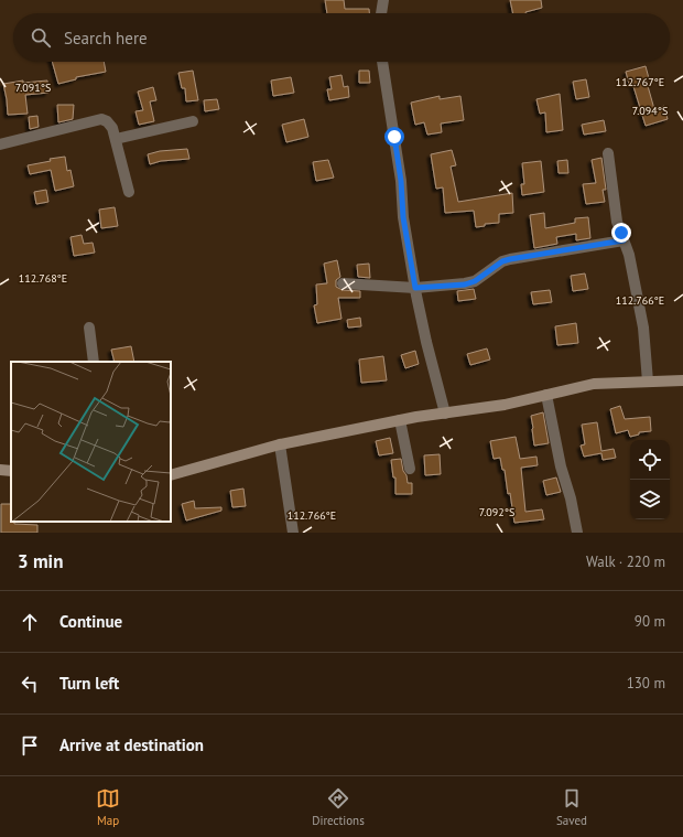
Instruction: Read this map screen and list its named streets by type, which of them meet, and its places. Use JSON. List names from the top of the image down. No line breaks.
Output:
{"page":{"search":"Search here","heading":["3 min","Walk · 220 m"],"list":[["Continue","90 m"],["Turn left","130 m"],"Arrive at destination"],"nav":["Map","Directions","Saved"]},"coordinates":["112.767°E","7.091°S","7.094°S","112.768°E","112.766°E","7.092°S"]}
